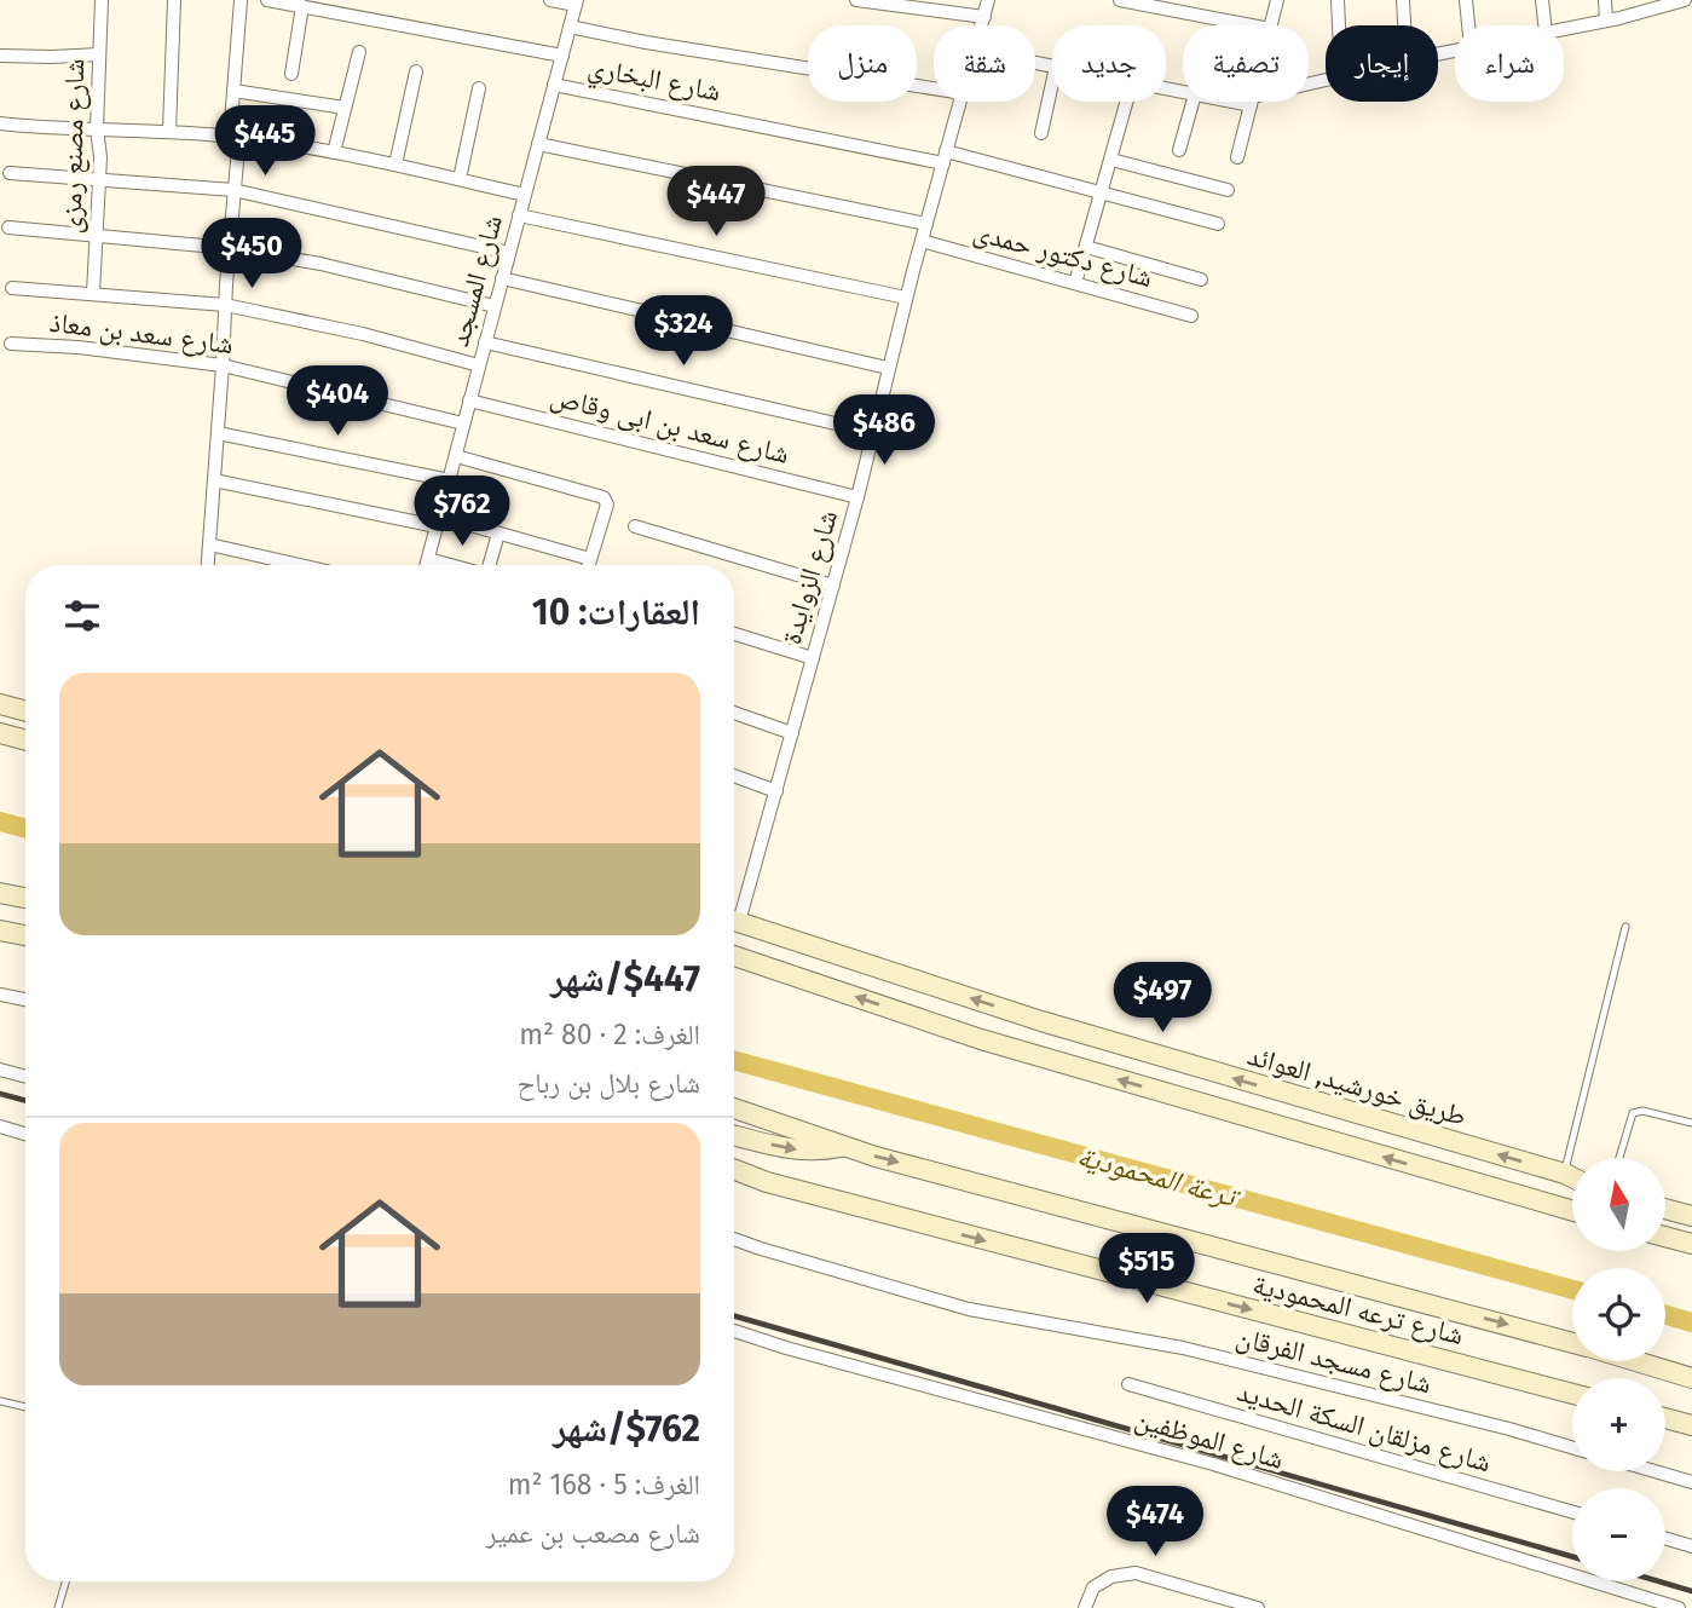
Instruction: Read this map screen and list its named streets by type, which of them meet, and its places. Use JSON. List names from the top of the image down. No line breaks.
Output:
{"streets":{"main road":["طريق خورشيد, العوائد","شارع ترعه المحمودية"],"street":["شارع البخاري","شارع مصنع رمزى","شارع دكتور حمدى","شارع المسجد","شارع سعد بن معاذ","شارع سعد بن ابى وقاص","شارع الزوايدة","شارع مسجد الفرقان","شارع مزلقان السكة الحديد","شارع الموظفين"]},"crossings":[["شارع البخاري","شارع المسجد"],["شارع البخاري","شارع الزوايدة"],["شارع دكتور حمدى","شارع الزوايدة"],["شارع المسجد","شارع سعد بن معاذ"],["شارع المسجد","شارع سعد بن ابى وقاص"],["شارع سعد بن ابى وقاص","شارع الزوايدة"]],"water":["ترعة المحمودية"],"north":"top","page":{"chip":["شراء","إيجار","تصفية","جديد","شقة","منزل"],"price":["$445","$447","$450","$324","$404","$486","$762","$497","$515","$474"],"heading":"العقارات: 10","list":[{"name":"$447/شهر","note":"الغرف: 2 · 80 m² · شارع بلال بن رباح"},{"name":"$762/شهر","note":"الغرف: 5 · 168 m² · شارع مصعب بن عمير"}],"map_buttons":["+","−"]}}
